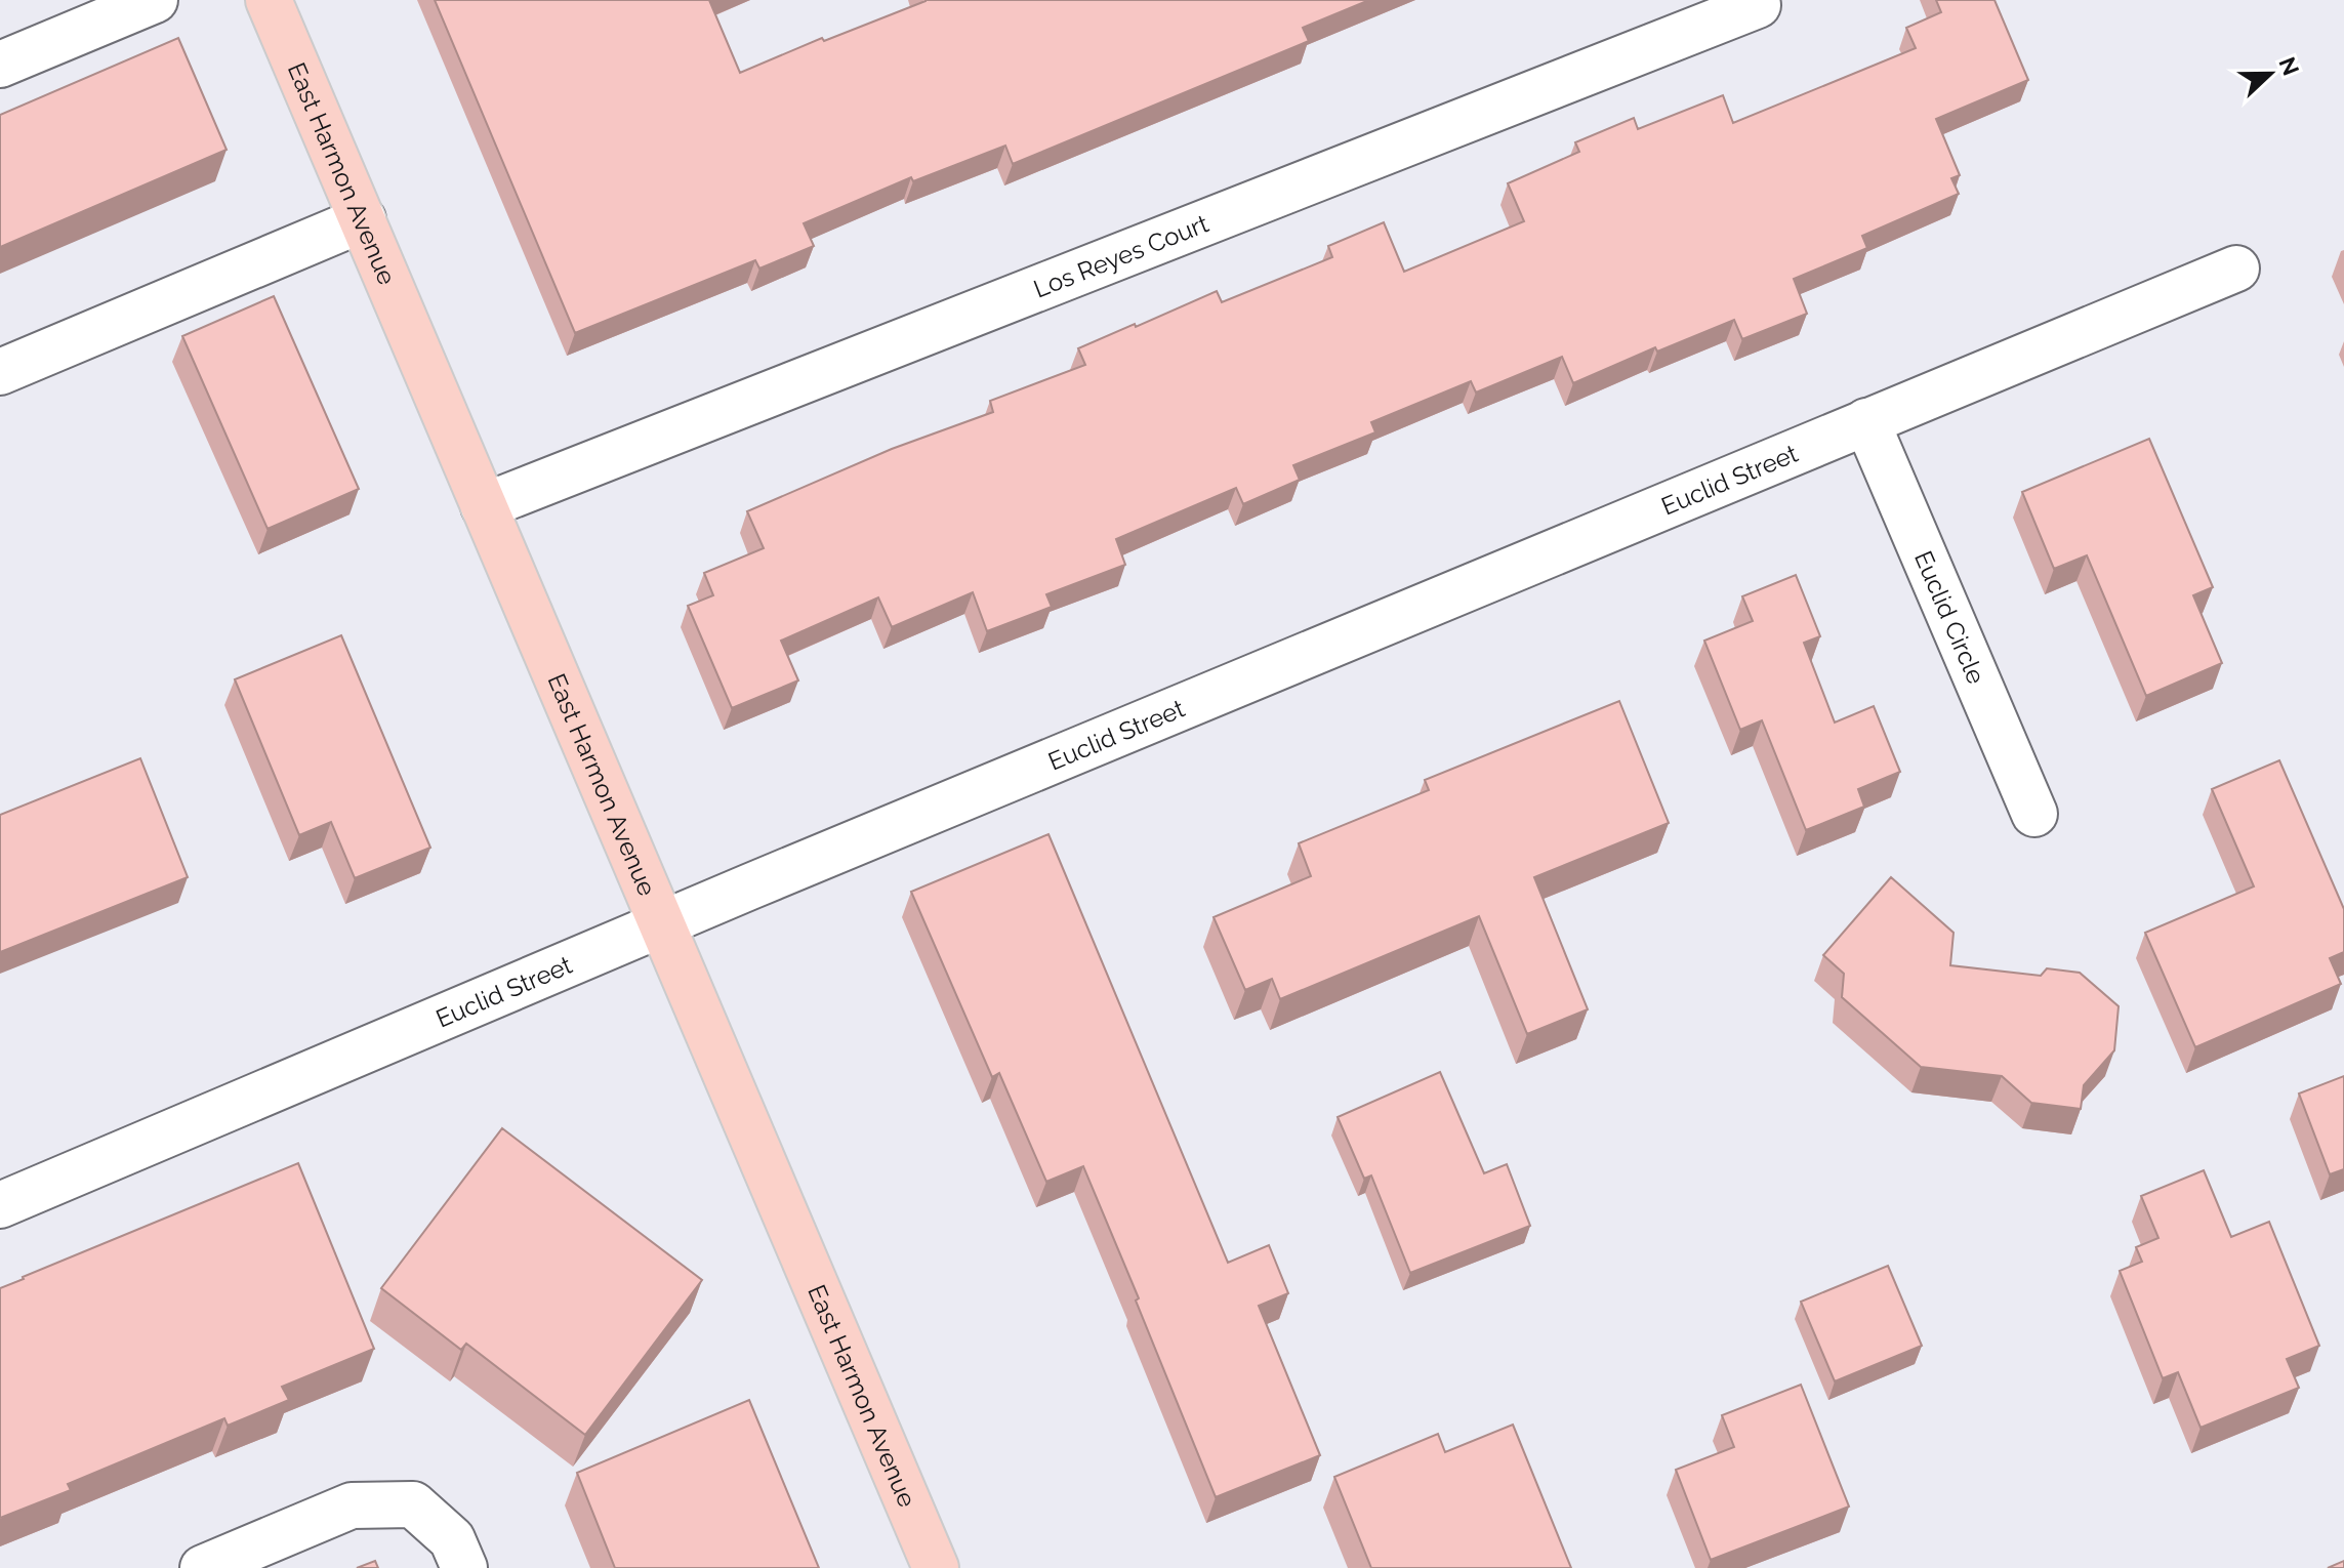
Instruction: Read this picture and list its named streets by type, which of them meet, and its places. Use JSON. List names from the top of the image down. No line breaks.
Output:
{"streets":{"main road":["East Harmon Avenue"],"street":["Los Reyes Court","Euclid Street","Euclid Circle"]},"crossings":[["East Harmon Avenue","Los Reyes Court"],["East Harmon Avenue","Euclid Street"],["Euclid Street","Euclid Circle"]],"north":"right"}
